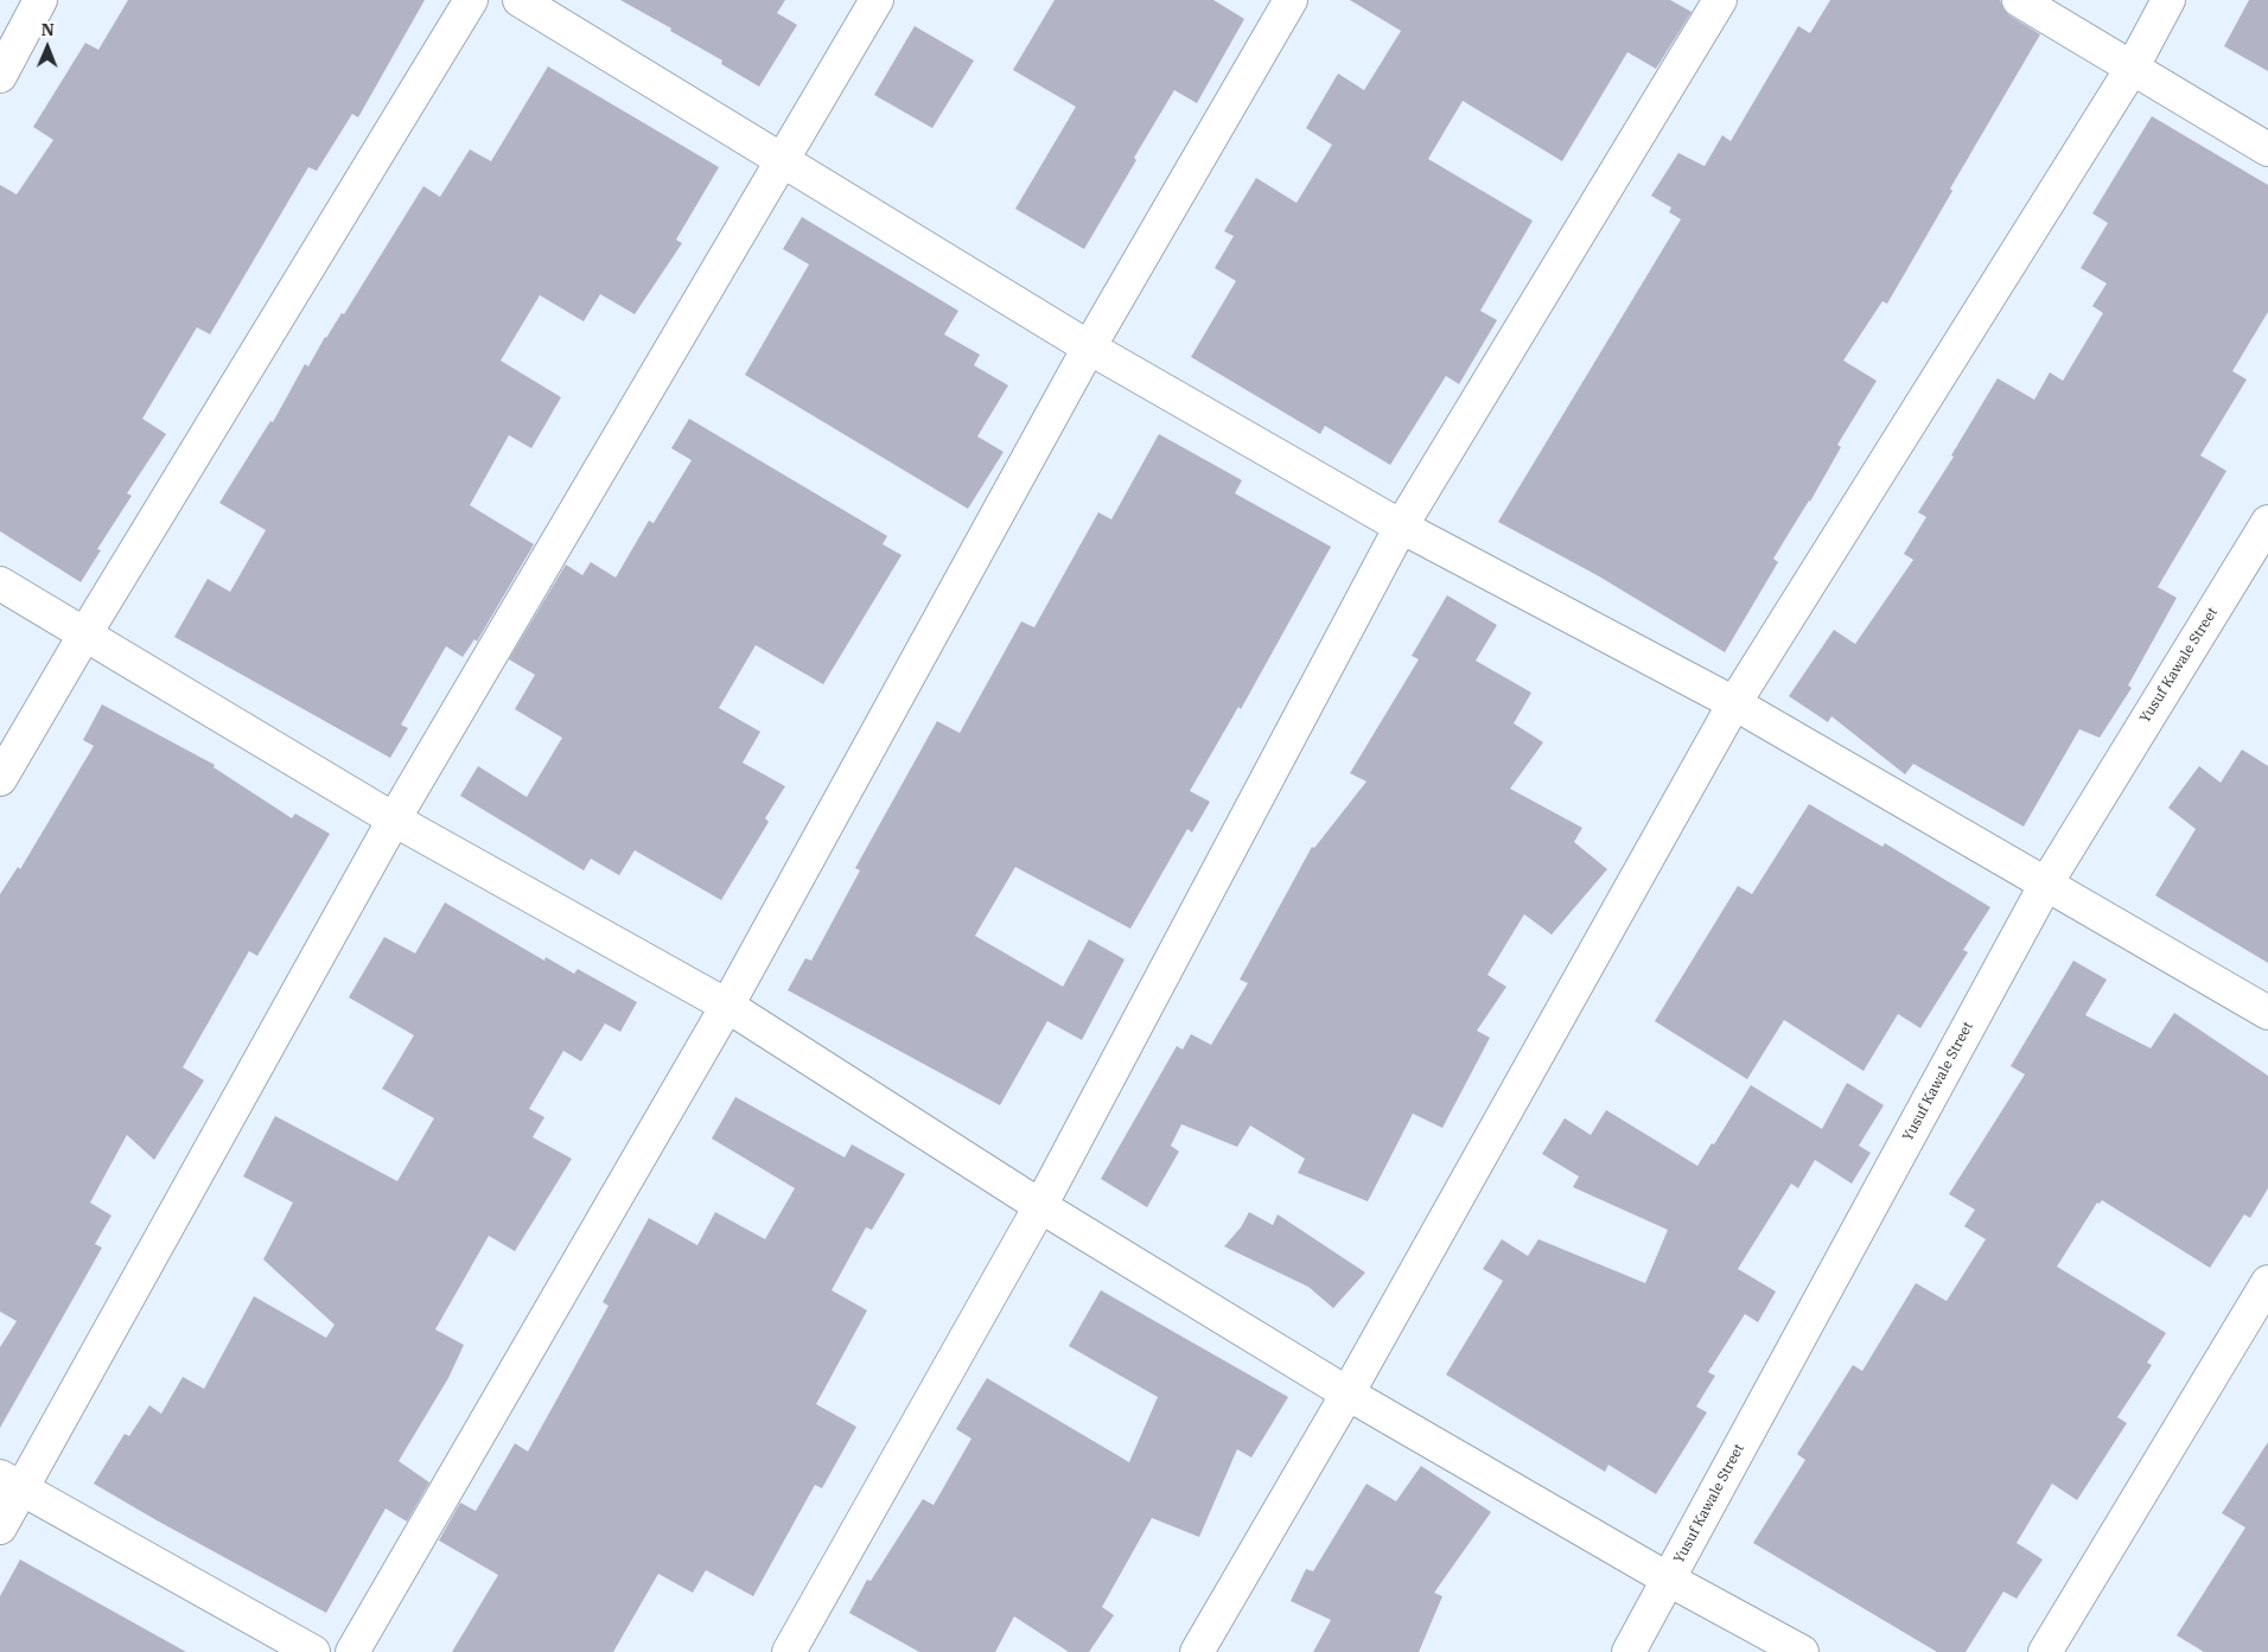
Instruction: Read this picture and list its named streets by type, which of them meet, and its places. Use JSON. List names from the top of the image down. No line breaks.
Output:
{"streets":{"street":["Yusuf Kawale Street"]},"north":"top"}
